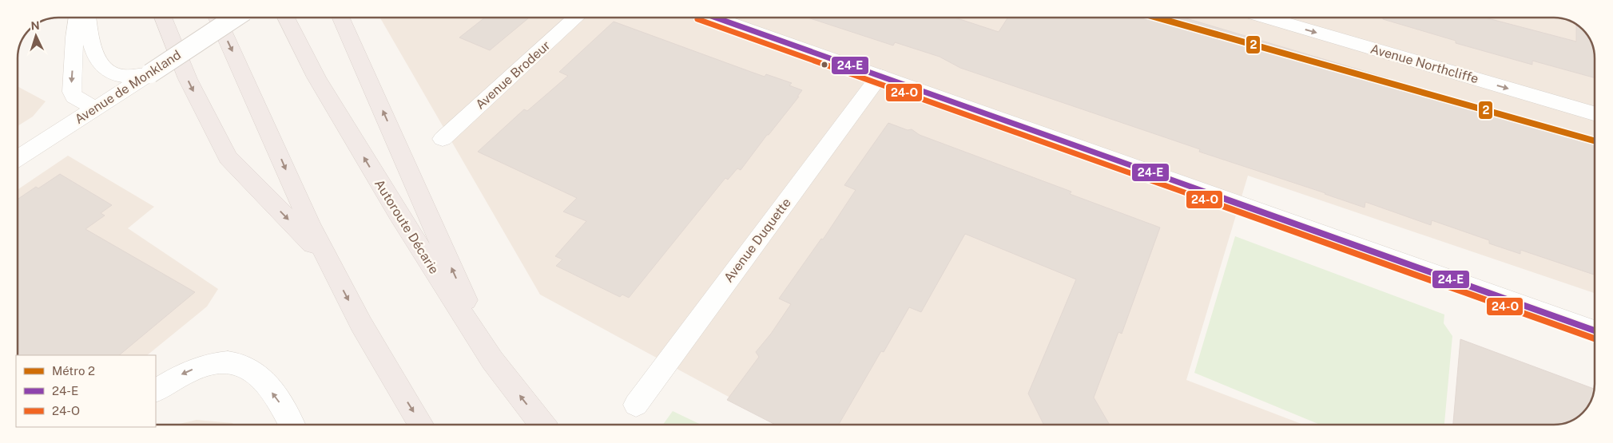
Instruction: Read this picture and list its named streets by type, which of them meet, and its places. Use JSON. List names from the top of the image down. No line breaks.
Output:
{"streets":{"highway":["Autoroute Décarie"],"street":["Avenue Northcliffe","Avenue Brodeur","Avenue de Monkland","Avenue Duquette"]},"lines":["metro line 2","transit line 24-E","transit line 24-O"],"legend":["Métro 2","24-E","24-O"],"north":"top"}
